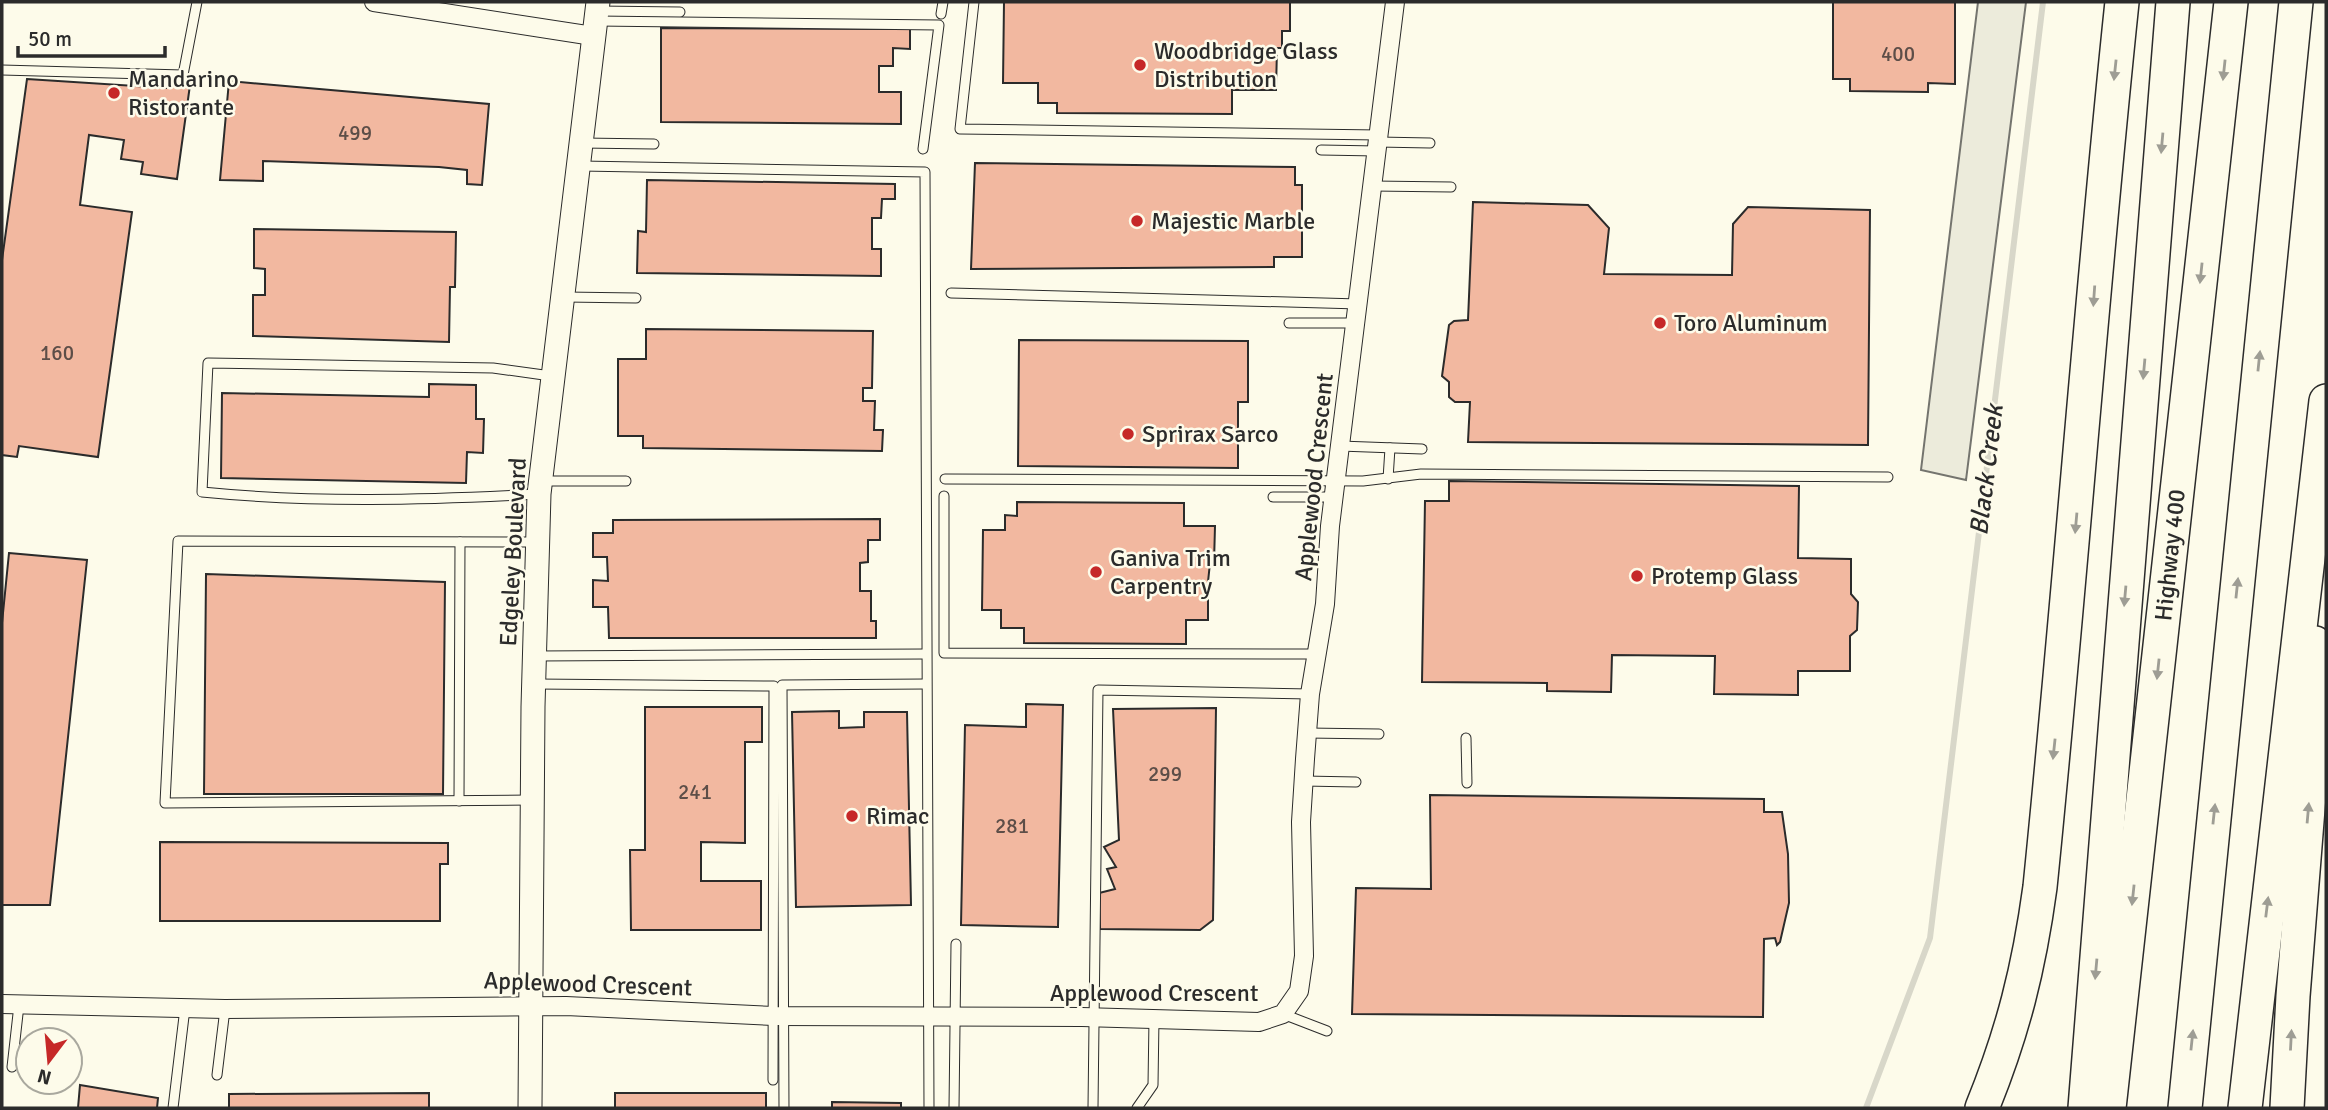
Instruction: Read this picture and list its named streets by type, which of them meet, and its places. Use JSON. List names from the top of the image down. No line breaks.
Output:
{"streets":{"highway":["Highway 400"],"street":["Applewood Crescent","Edgeley Boulevard"]},"crossings":[["Applewood Crescent","Edgeley Boulevard"]],"water":["Black Creek"],"places":["Woodbridge Glass Distribution","Mandarino Ristorante","Majestic Marble","Toro Aluminum","Sprirax Sarco","Ganiva Trim Carpentry","Protemp Glass","Rimac"],"house_numbers":["400","499","160","299","241","281"],"scale_bar":"50 m","north":"bottom"}
